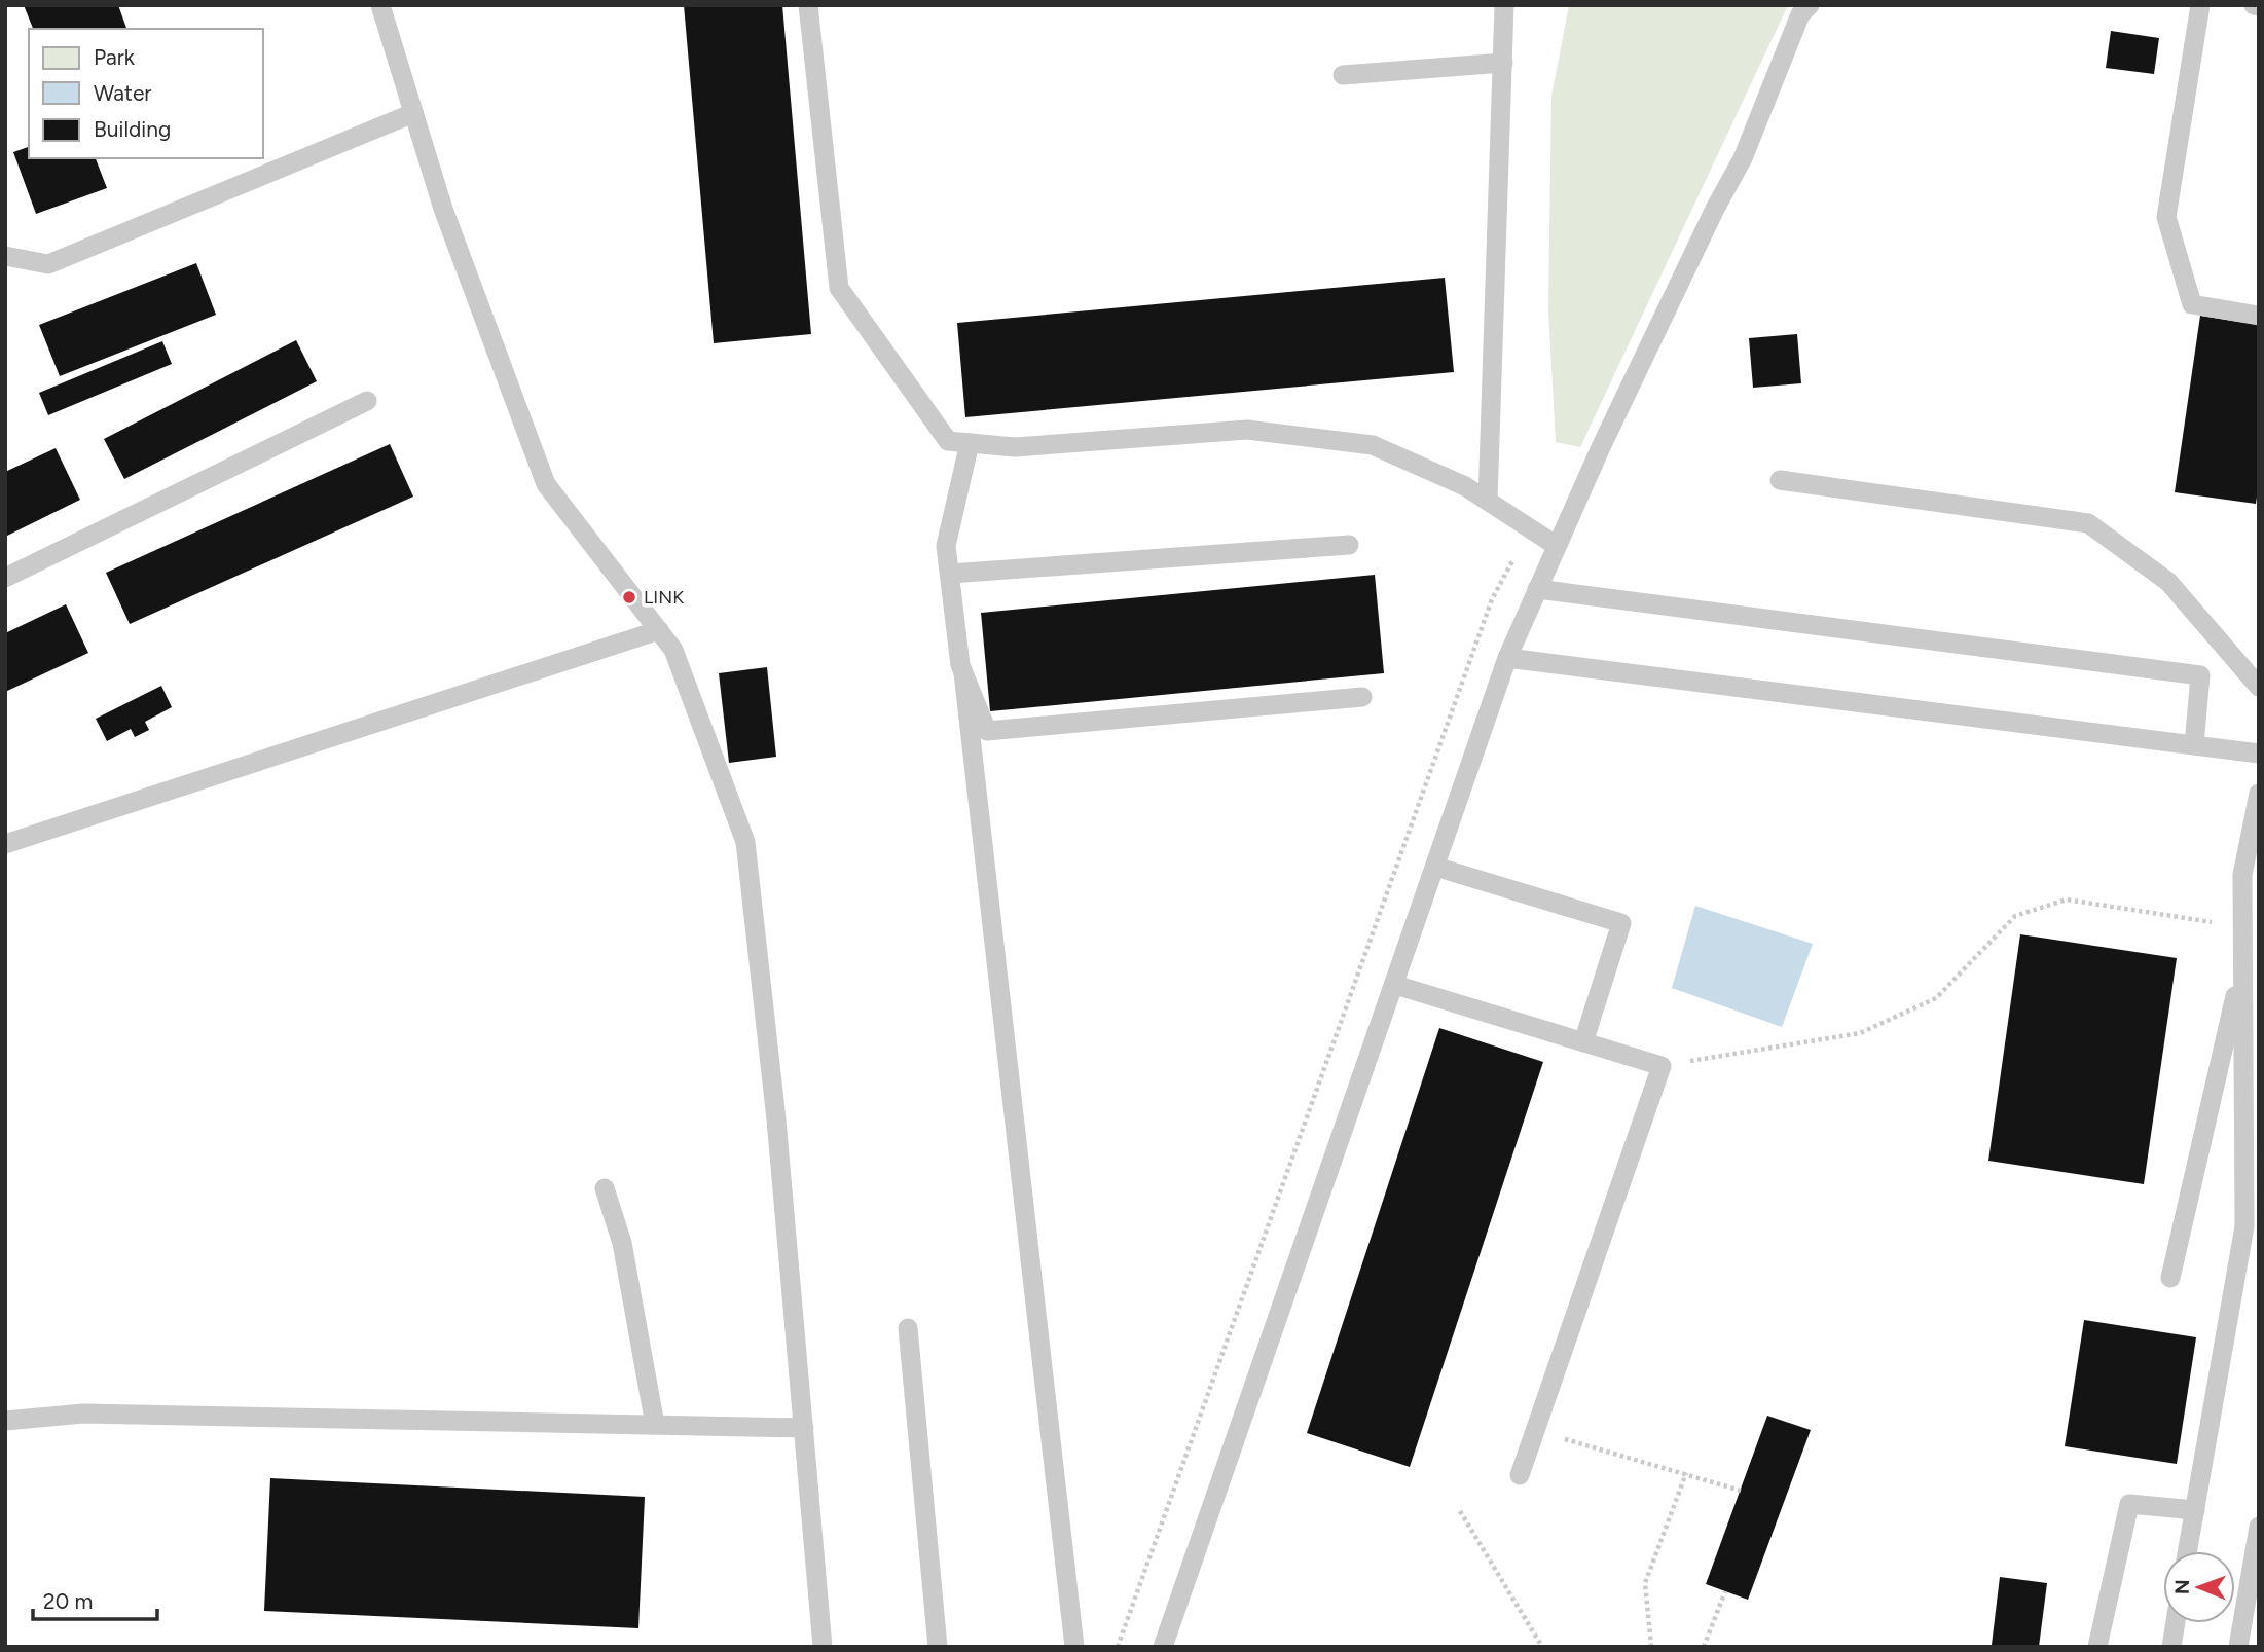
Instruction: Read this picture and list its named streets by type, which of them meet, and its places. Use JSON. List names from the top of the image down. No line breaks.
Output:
{"places":["LINK"],"legend":["Park","Water","Building"],"scale_bar":"20 m","north":"left"}
